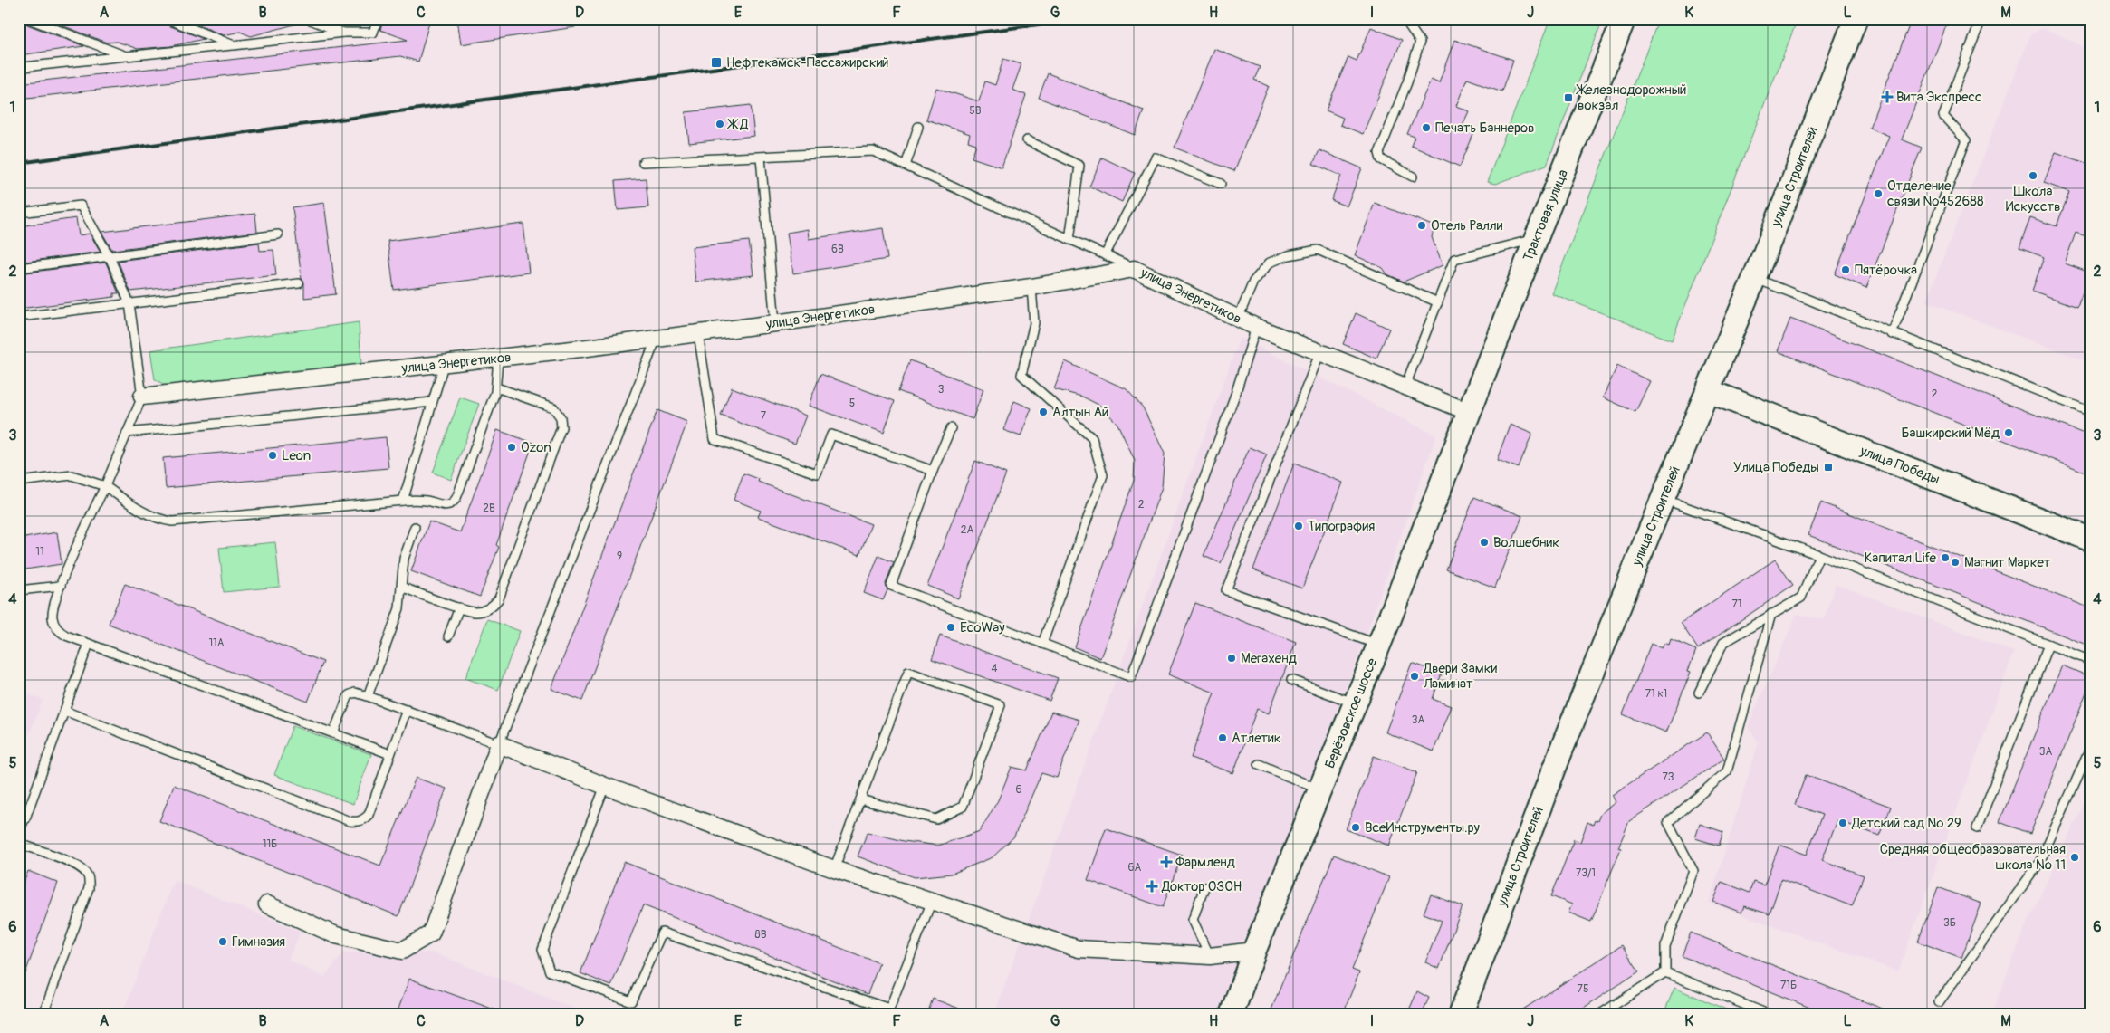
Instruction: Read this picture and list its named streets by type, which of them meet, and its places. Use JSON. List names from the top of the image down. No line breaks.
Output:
{"streets":{"main road":["улица Строителей","Трактовая улица","улица Победы","Берёзовское шоссе"],"street":["улица Энергетиков"]},"crossings":[["улица Строителей","улица Победы"],["Трактовая улица","улица Энергетиков"],["Трактовая улица","Берёзовское шоссе"],["улица Энергетиков","Берёзовское шоссе"]],"places":{"transit":["Нефтекамск-Пассажирский","Железнодорожный вокзал","Улица Победы"],"health":["Вита Экспресс","Фармленд","Доктор ОЗОН"],"other":["Ж Д","Печать Баннеров","Школа Искусств","Отделение связи №452688","Отель Ралли","Пятёрочка","Алтын Ай","Башкирский Мёд","Ozon","Leon","Типография","Волшебник","Капитал Life","Магнит Маркет","EcoWay","Мегахенд","Двери Замки Ламинат","Атлетик","Детский сад № 29","ВсеИнструменты.ру","Средняя общеобразовательная школа № 11","Гимназия"]},"house_numbers":["5В","6В","3","2","5","7","2","2B","2А","11","9","71","11А","4","71 к1","3А","3А","73","6","11Б","6А","73/1","3Б","8В","71Б","75"],"grid":{"columns":["A","B","C","D","E","F","G","H","I","J","K","L","M"],"rows":["1","2","3","4","5","6"]}}
